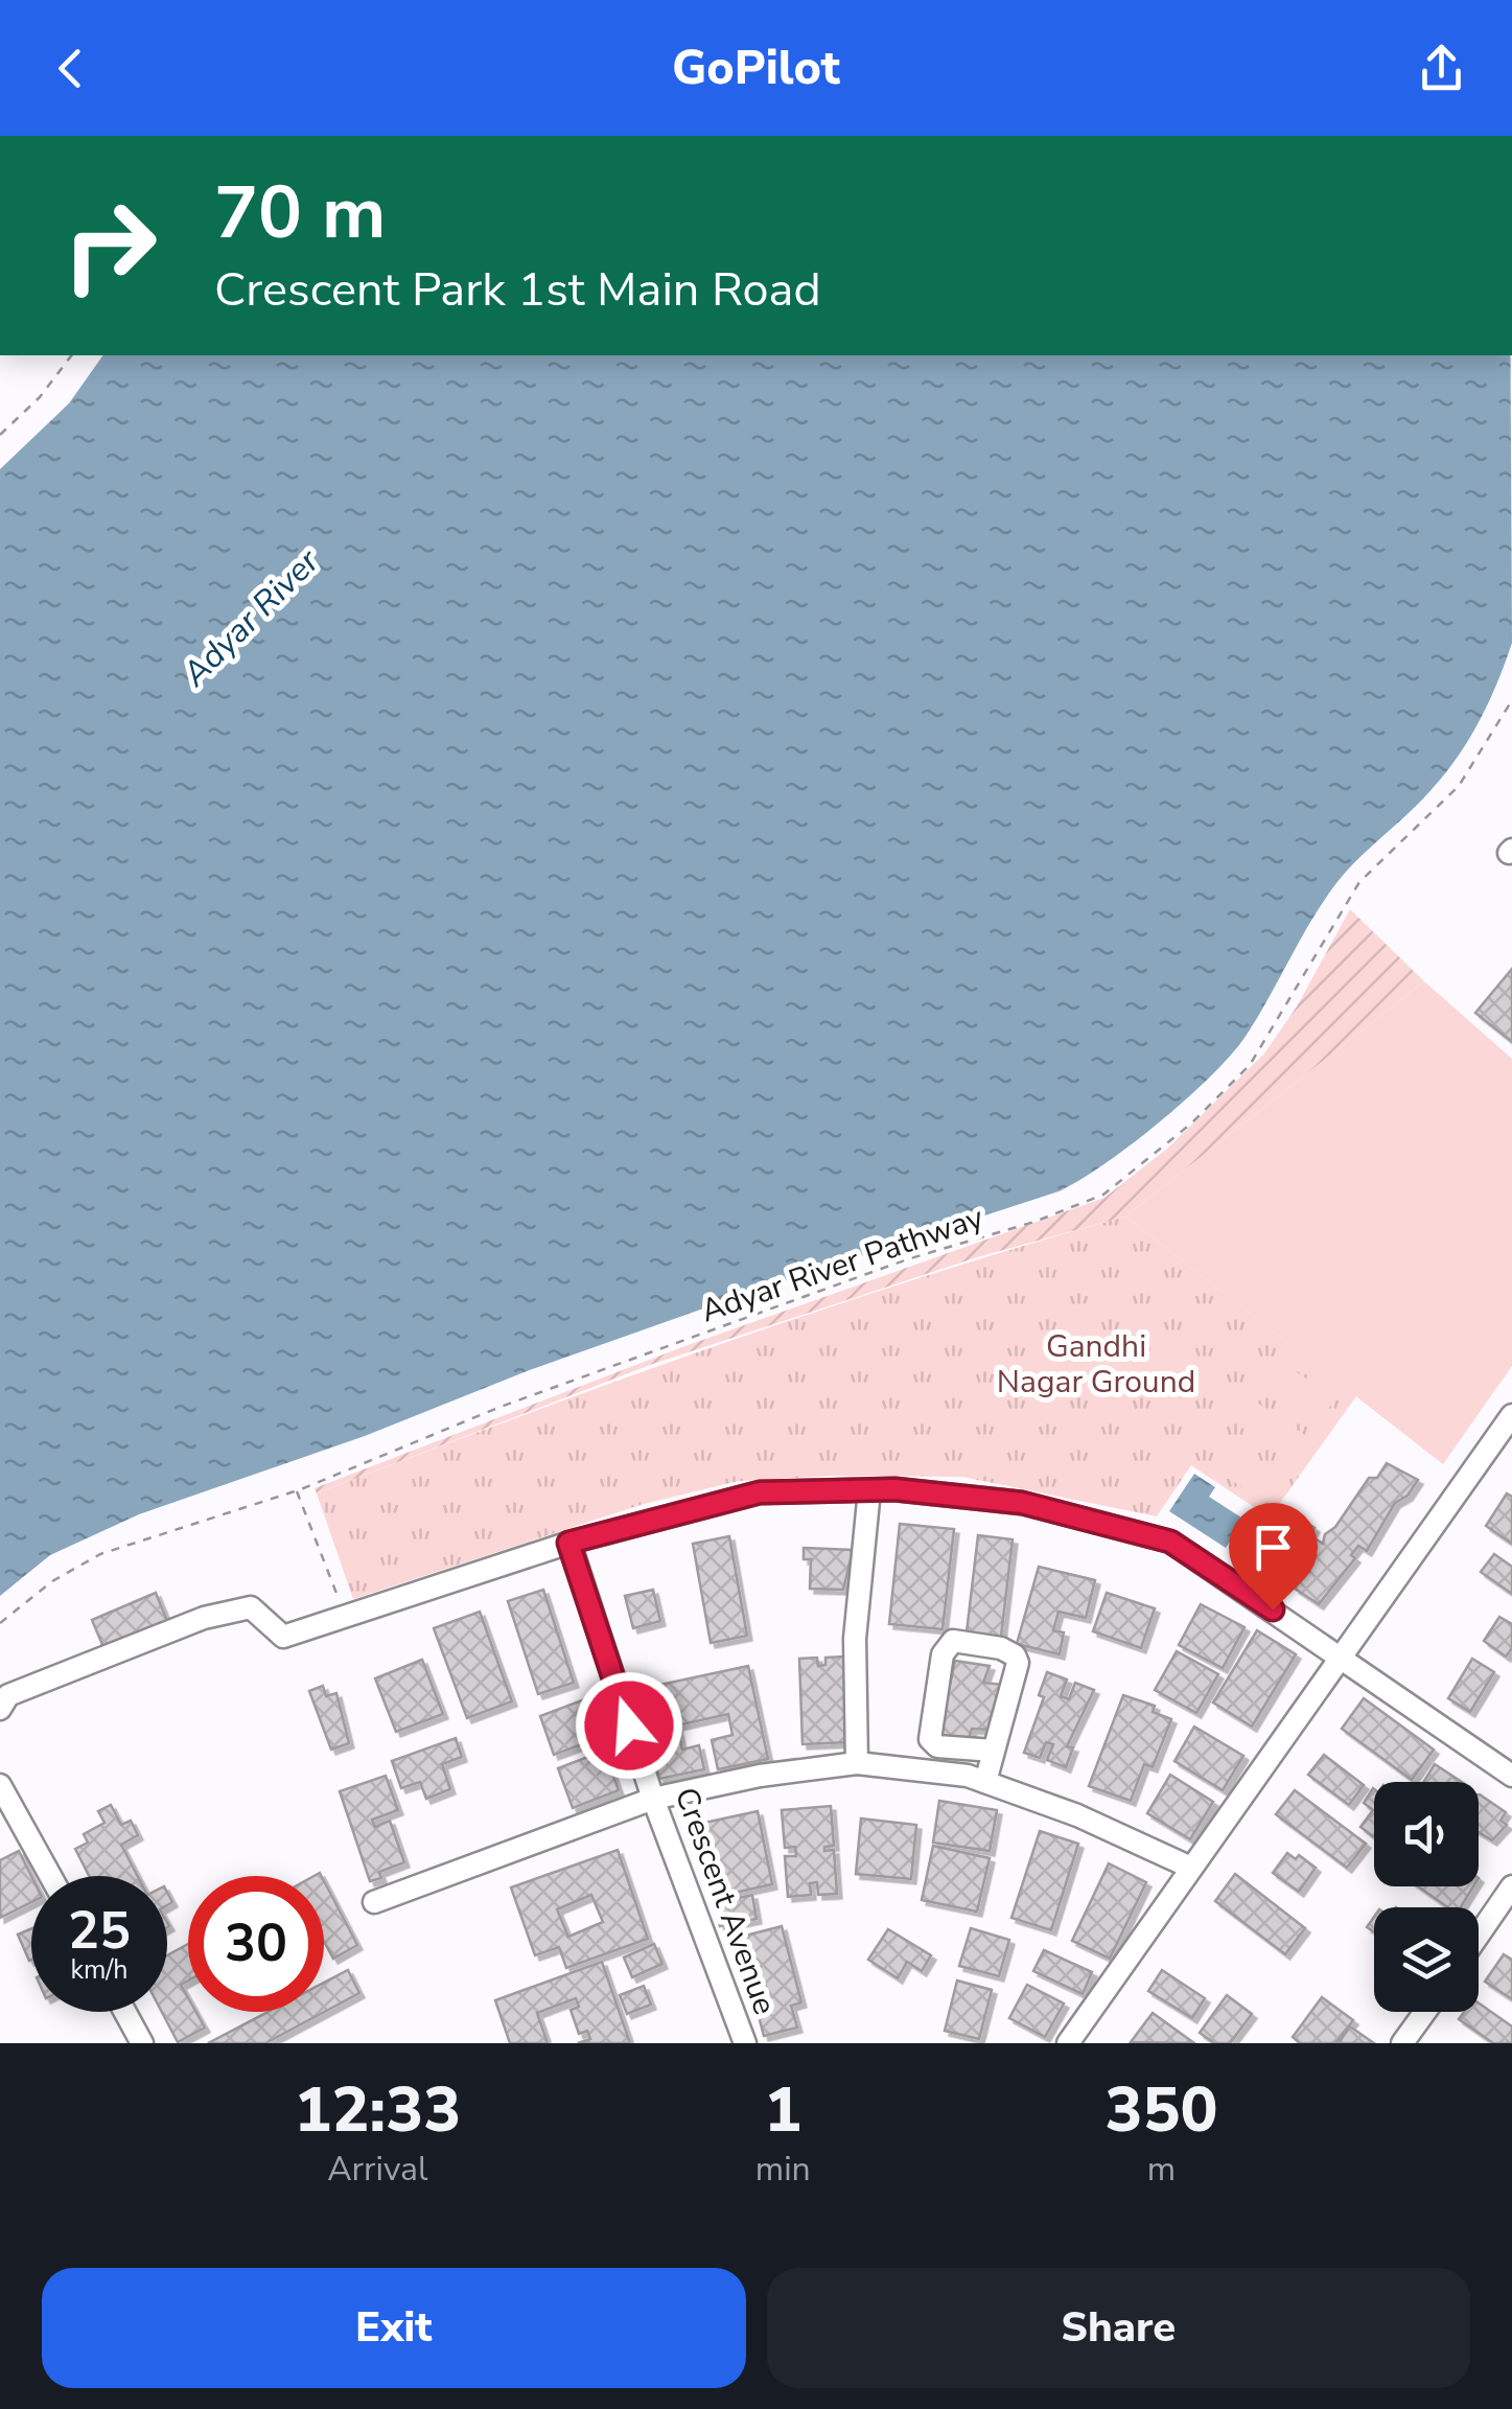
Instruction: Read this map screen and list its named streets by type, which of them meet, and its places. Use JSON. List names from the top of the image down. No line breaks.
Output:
{"streets":{"street":["Crescent Avenue"],"path":["Adyar River Pathway"]},"water":["Adyar River"],"parks":["Gandhi Nagar Ground"],"page":{"header":"GoPilot","turn":["70 m","Crescent Park 1st Main Road"],"speed":"25 km/h","limit":"30","eta":["12:33","Arrival","1","min","350","m"],"buttons":["Exit","Share"]}}
